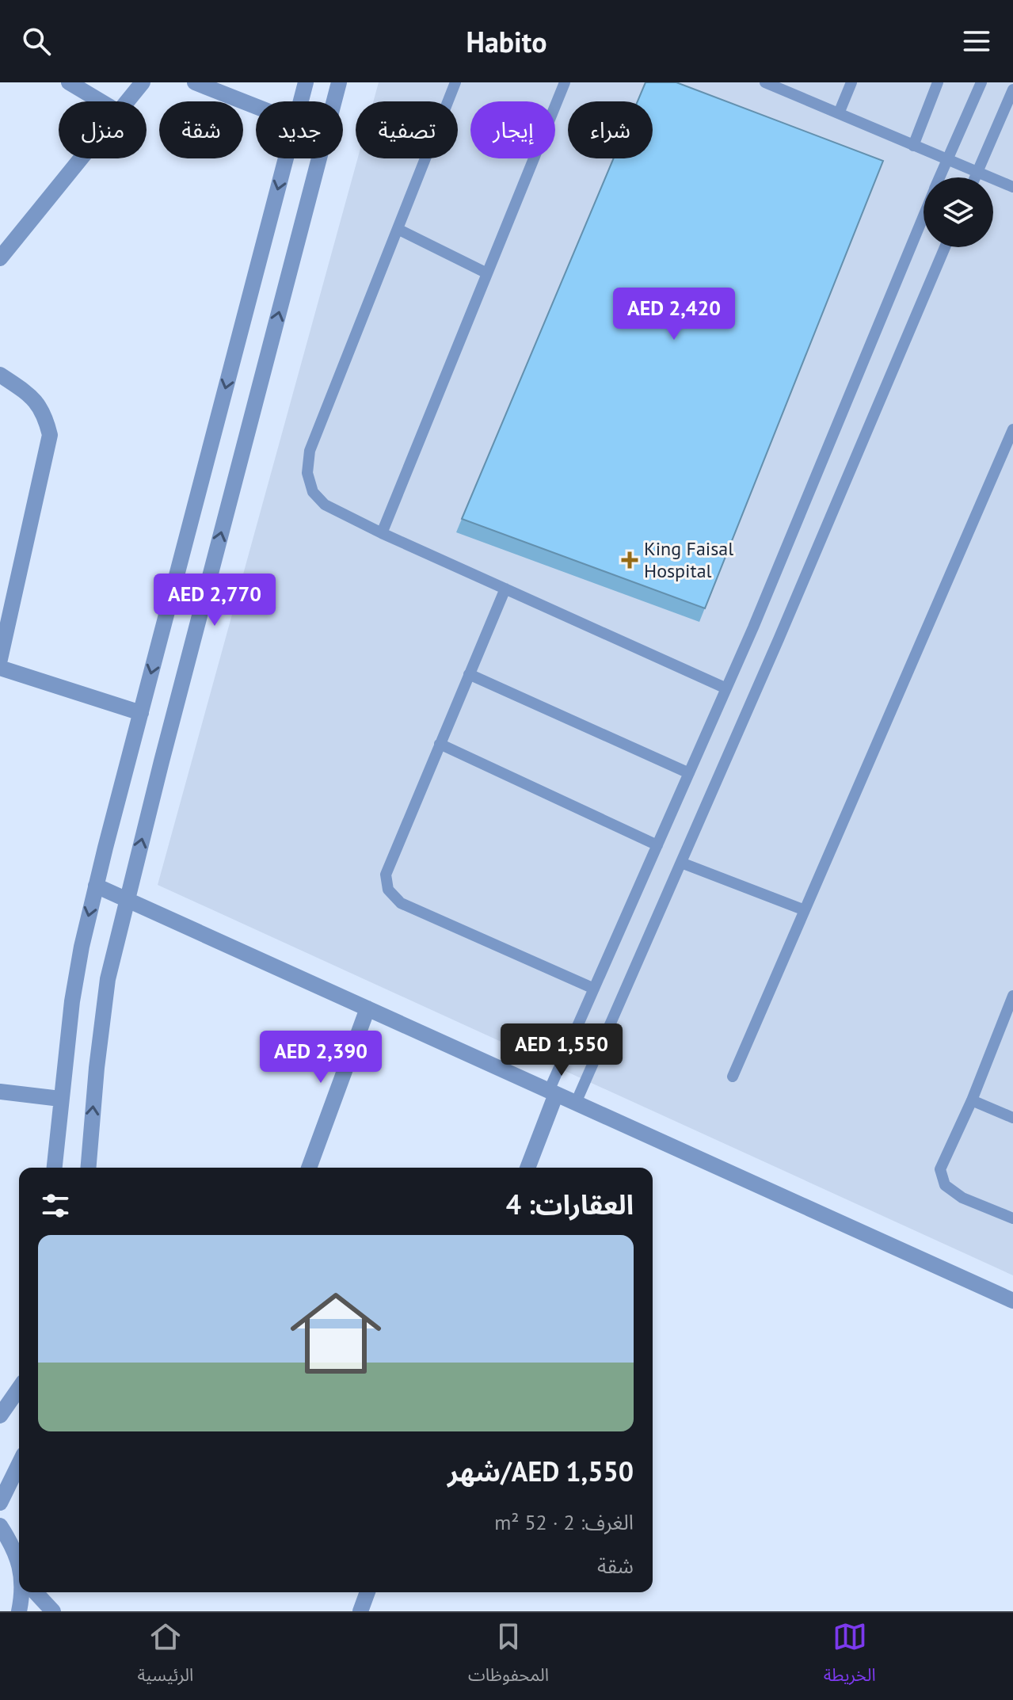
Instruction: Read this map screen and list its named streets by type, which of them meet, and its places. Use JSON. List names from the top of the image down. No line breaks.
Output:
{"places":{"health":["King Faisal Hospital"]},"page":{"header":"Habito","chip":["شراء","إيجار","تصفية","جديد","شقة","منزل"],"price":["AED 2,420","AED 2,770","AED 1,550","AED 2,390"],"heading":"العقارات: 4","list":[{"name":"AED 1,550/شهر","note":"الغرف: 2 · 52 m² · شقة"}],"tabs":["الخريطة","المحفوظات","الرئيسية"]}}
